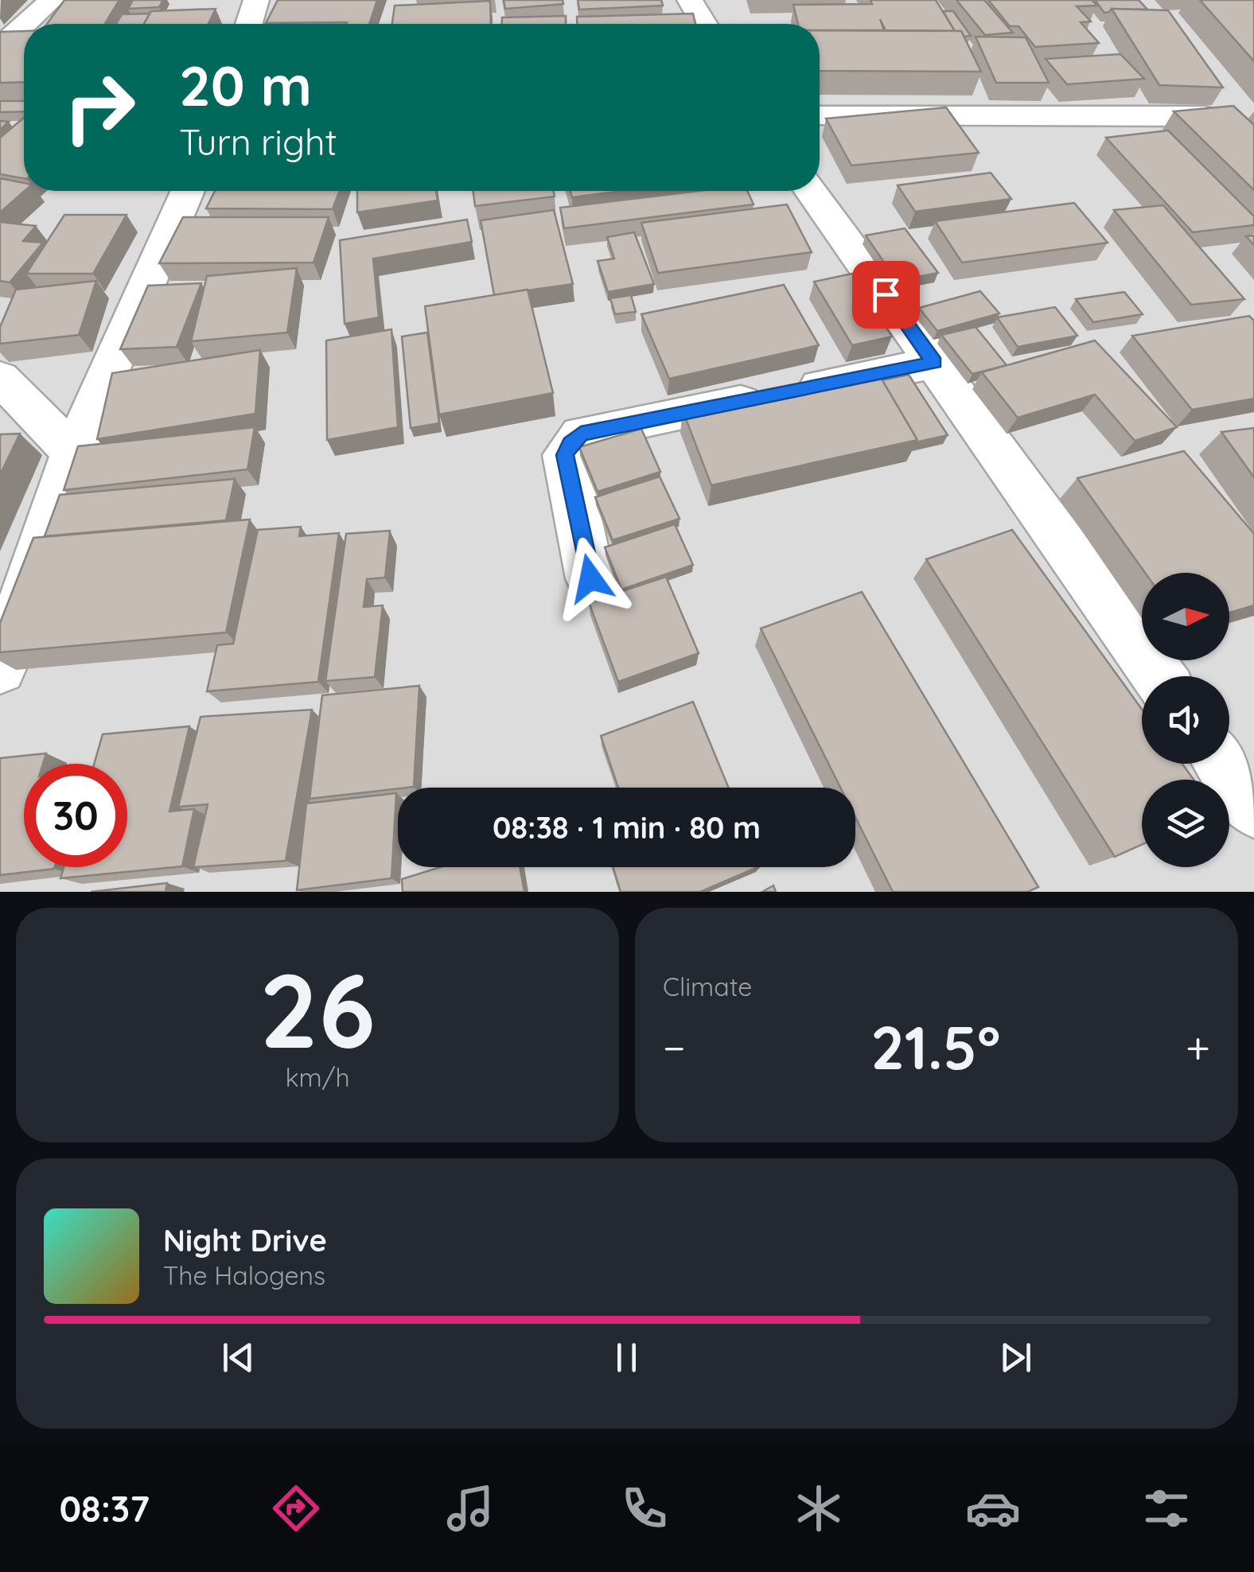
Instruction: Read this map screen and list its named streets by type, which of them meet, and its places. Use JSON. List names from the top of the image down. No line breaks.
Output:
{"north":"right","page":{"turn":["20 m","Turn right"],"limit":"30","trip":"08:38 · 1 min · 80 m","tile":[["26","km/h"],"Climate"],"heat":["−","21.5°","+"],"song":["Night Drive","The Halogens"],"tabs":"08:37"}}
